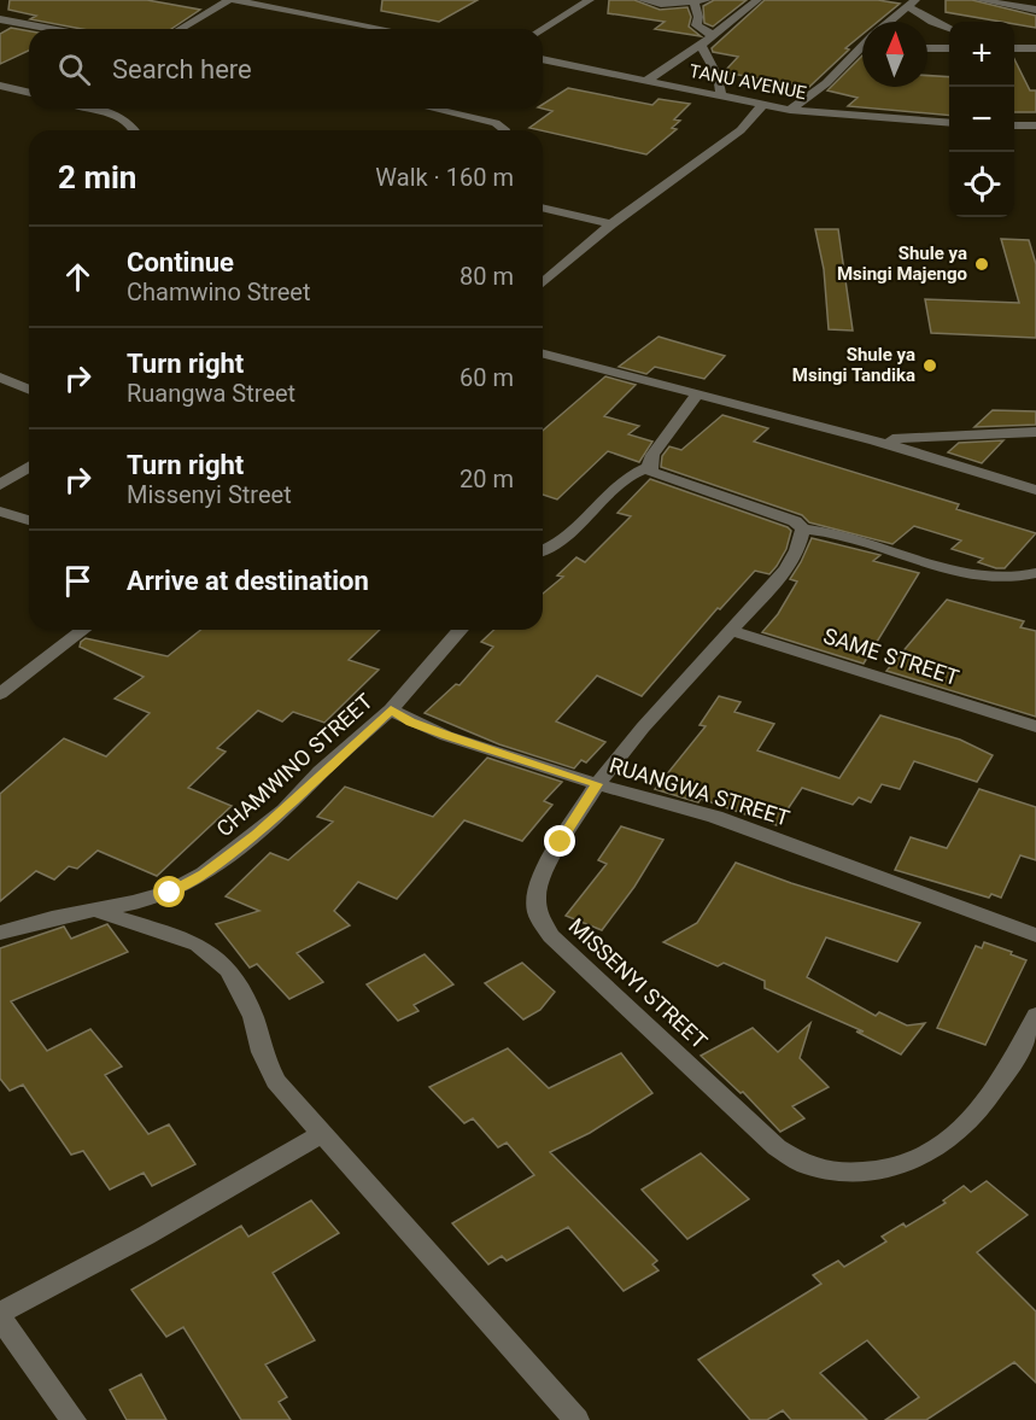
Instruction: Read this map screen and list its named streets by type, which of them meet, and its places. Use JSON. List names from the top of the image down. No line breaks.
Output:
{"streets":{"street":["TANU AVENUE","SAME STREET","CHAMWINO STREET","RUANGWA STREET","MISSENYI STREET"]},"crossings":[["SAME STREET","MISSENYI STREET"],["CHAMWINO STREET","RUANGWA STREET"],["RUANGWA STREET","MISSENYI STREET"]],"places":["Shule ya Msingi Majengo","Shule ya Msingi Tandika"],"north":"top","page":{"map_buttons":["+","−"],"search":"Search here","heading":["2 min","Walk · 160 m"],"list":[["Continue","Chamwino Street","80 m"],["Turn right","Ruangwa Street","60 m"],["Turn right","Missenyi Street","20 m"],"Arrive at destination"]}}
